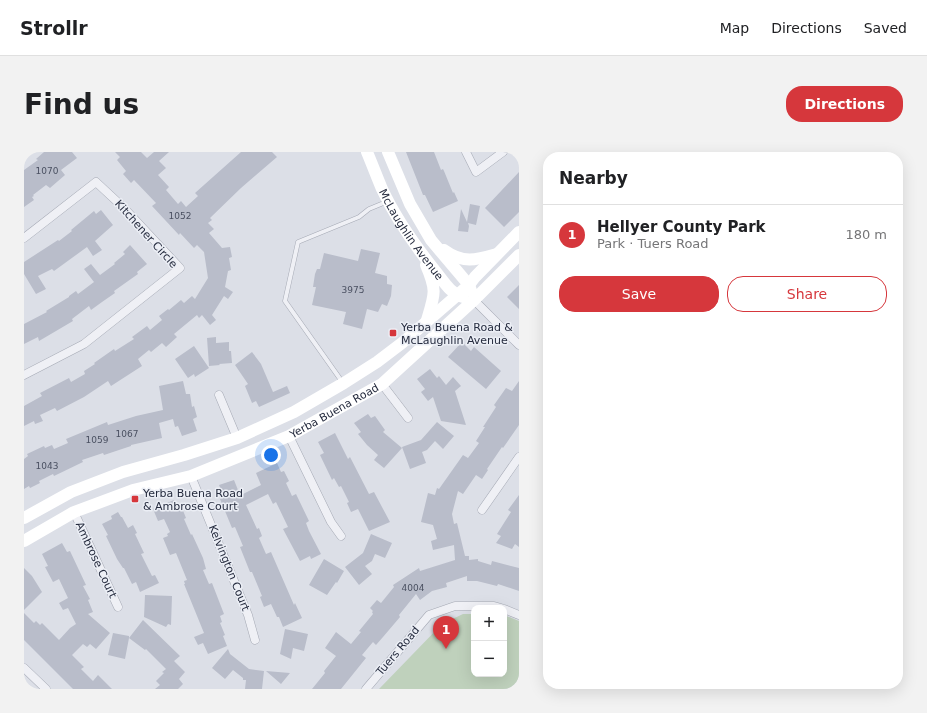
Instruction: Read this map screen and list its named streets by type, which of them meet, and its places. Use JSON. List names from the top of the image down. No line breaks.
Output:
{"streets":{"main road":["McLaughlin Avenue","Yerba Buena Road"],"street":["Kitchener Circle","Ambrose Court","Kelvington Court","Tuers Road"]},"crossings":[["McLaughlin Avenue","Yerba Buena Road"],["Yerba Buena Road","Ambrose Court"],["Yerba Buena Road","Kelvington Court"]],"places":{"transit":["Yerba Buena Road & McLaughlin Avenue","Yerba Buena Road & Ambrose Court"]},"house_numbers":["1070","1052","3975","1067","1059","1043","4004"],"page":{"header":"Strollr","nav":["Map","Directions","Saved"],"buttons":["Directions",["Save","Share"]],"title":"Find us","heading":"Nearby","list":[{"mark":"1","name":"Hellyer County Park","note":"Park · Tuers Road","value":"180 m"}],"map_buttons":["+","−"],"pins":"1"}}
